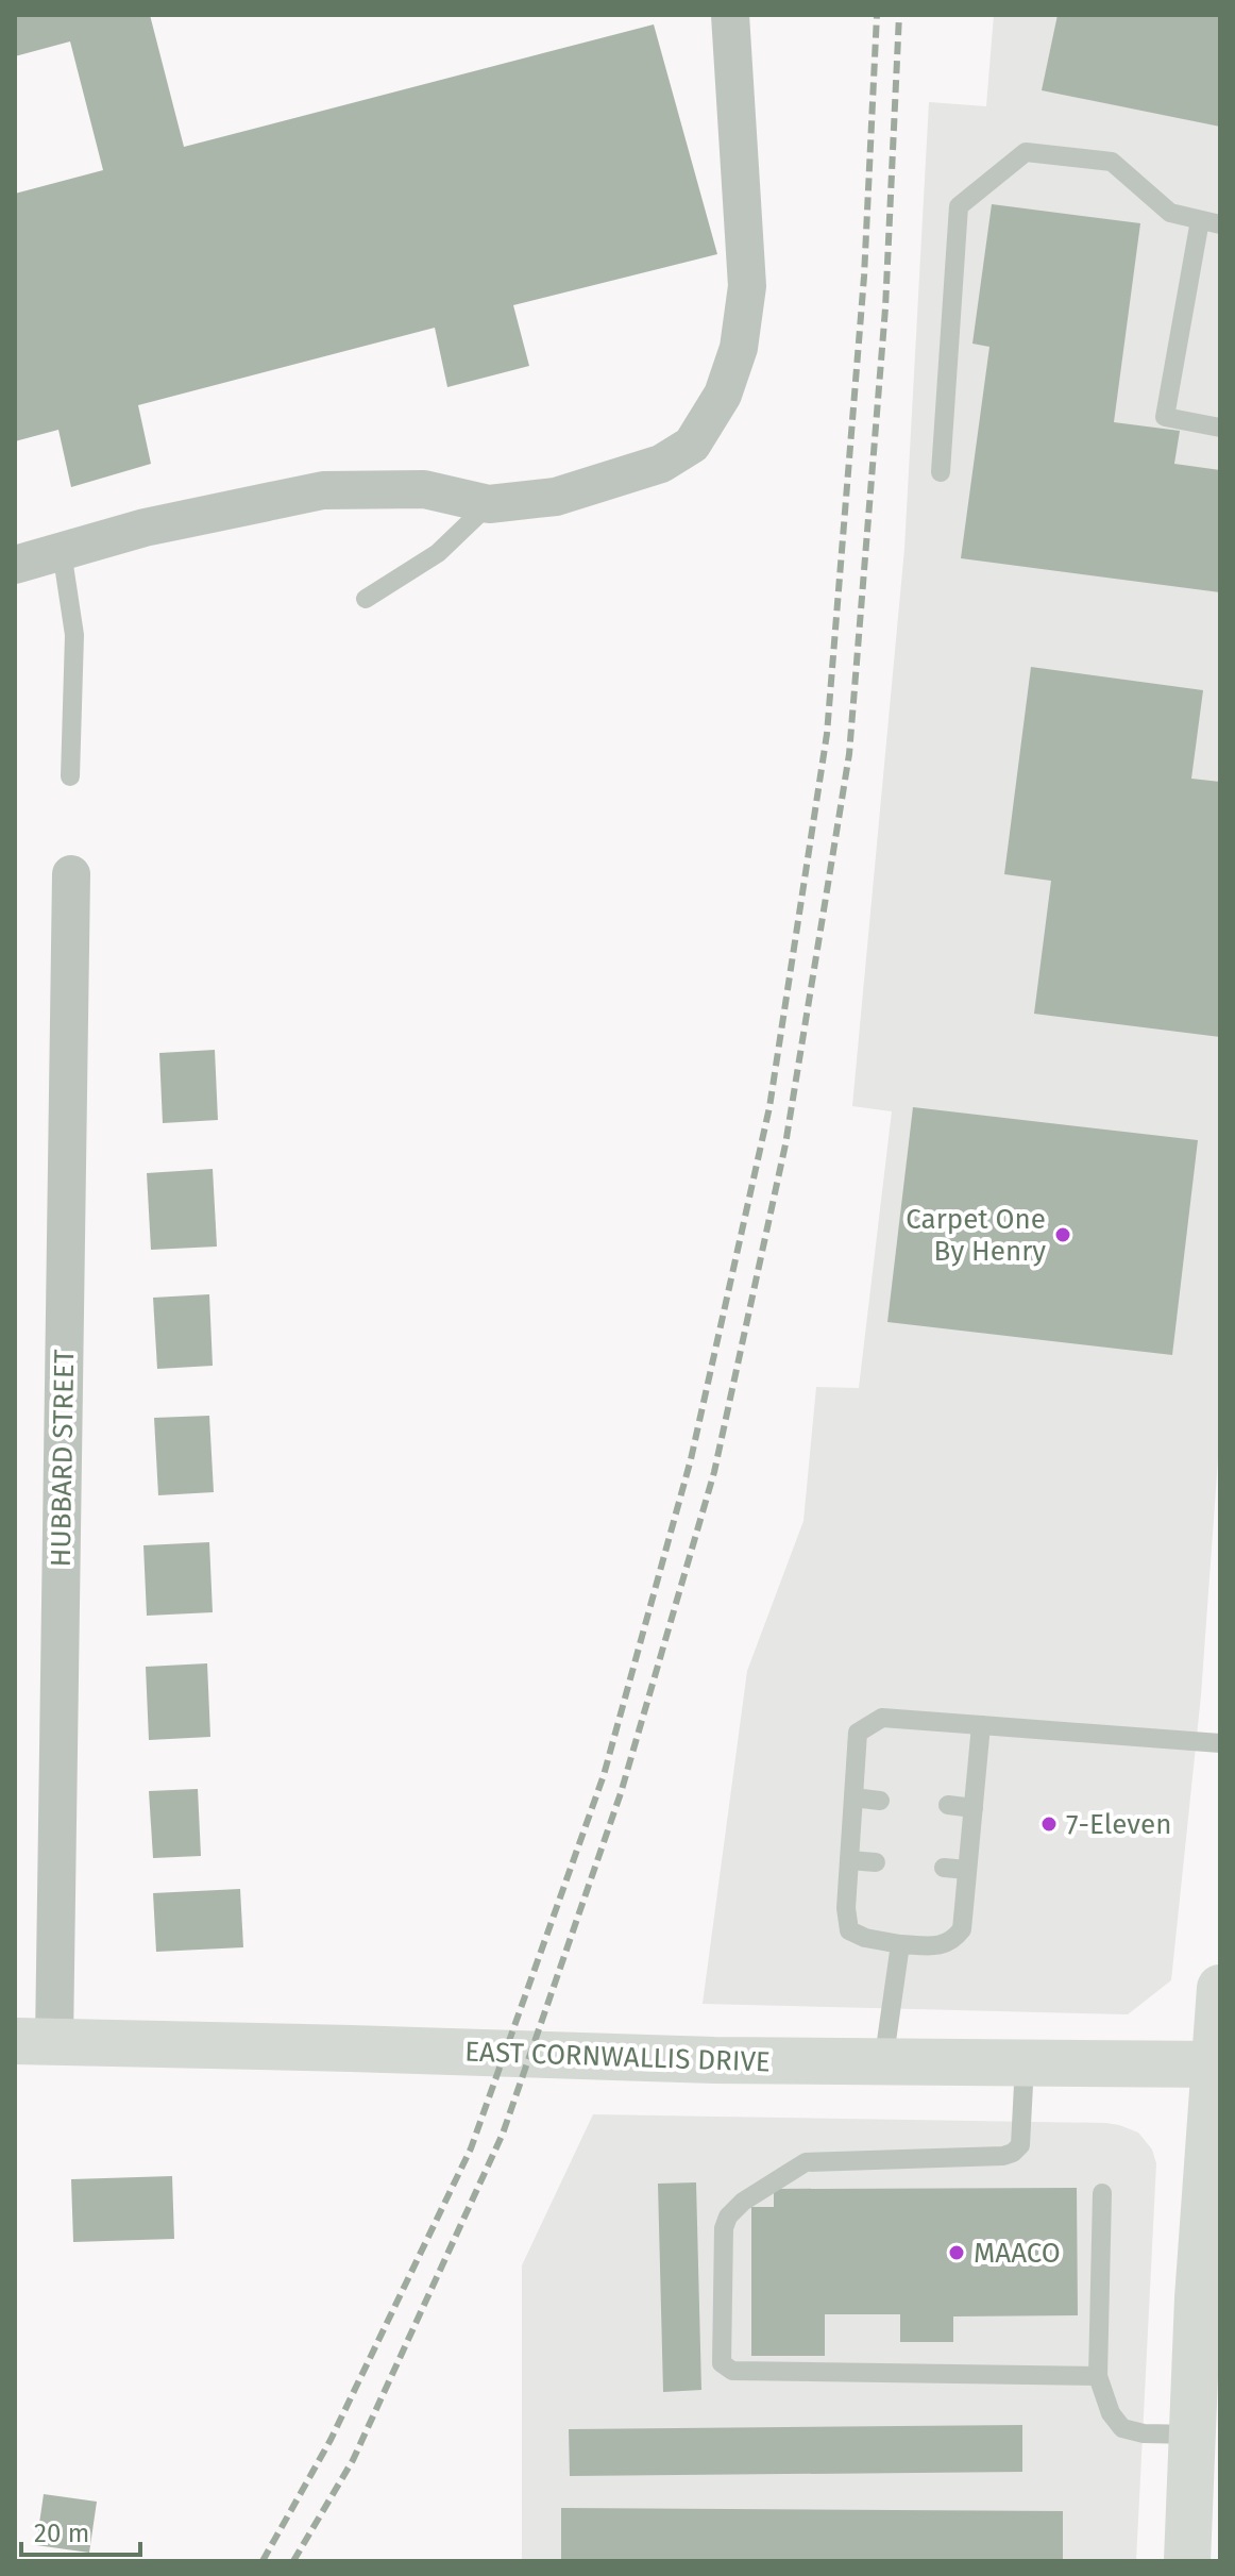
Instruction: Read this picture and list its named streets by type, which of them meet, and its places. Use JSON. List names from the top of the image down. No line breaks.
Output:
{"streets":{"main road":["EAST CORNWALLIS DRIVE"],"street":["HUBBARD STREET"]},"crossings":[["HUBBARD STREET","EAST CORNWALLIS DRIVE"]],"places":["Carpet One By Henry","7-Eleven","MAACO"],"scale_bar":"20 m"}
